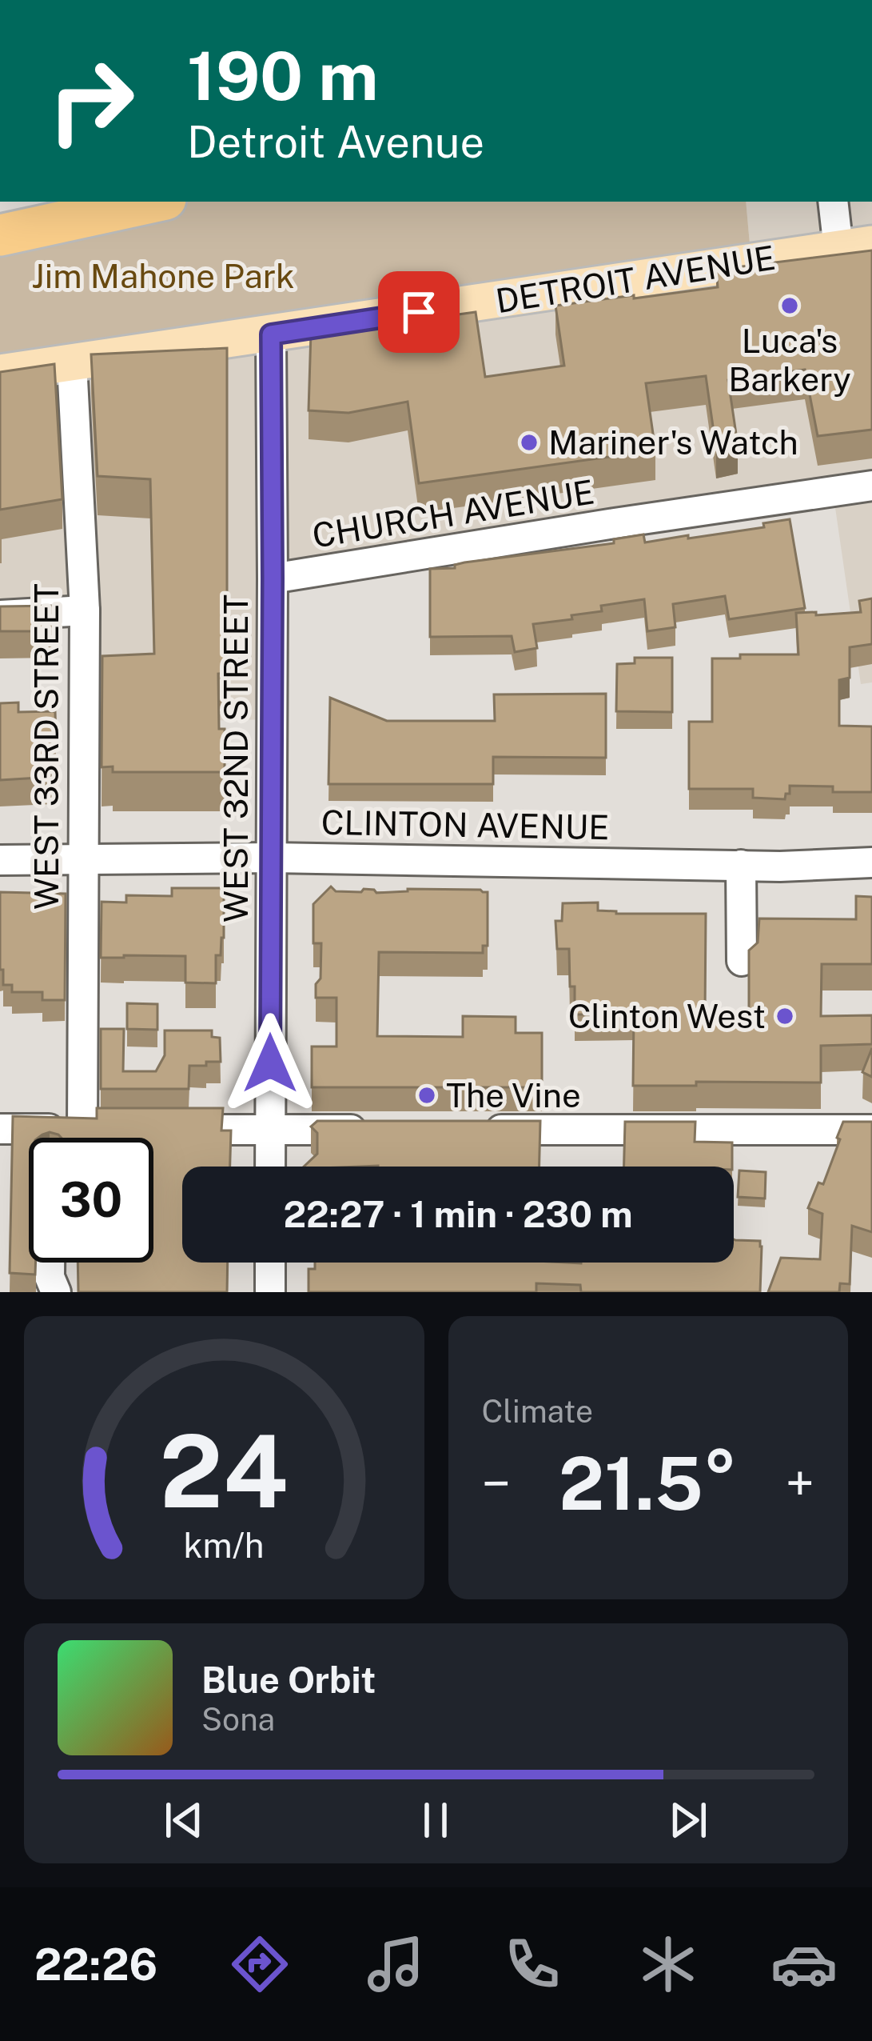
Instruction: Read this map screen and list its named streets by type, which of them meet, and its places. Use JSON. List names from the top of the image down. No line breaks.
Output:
{"streets":{"main road":["DETROIT AVENUE"],"street":["CHURCH AVENUE","WEST 33RD STREET","WEST 32ND STREET","CLINTON AVENUE"]},"crossings":[["DETROIT AVENUE","WEST 33RD STREET"],["DETROIT AVENUE","WEST 32ND STREET"],["CHURCH AVENUE","WEST 32ND STREET"],["WEST 33RD STREET","CLINTON AVENUE"],["WEST 32ND STREET","CLINTON AVENUE"]],"parks":["Jim Mahone Park"],"places":["Luca's Barkery","Mariner's Watch","Clinton West","The Vine"],"page":{"turn":["190 m","Detroit Avenue"],"limit":"30","trip":"22:27 · 1 min · 230 m","tile":"Climate","heat":["−","21.5°","+"],"song":["Blue Orbit","Sona"],"tabs":"22:26","gauge":["24","km/h"]}}
